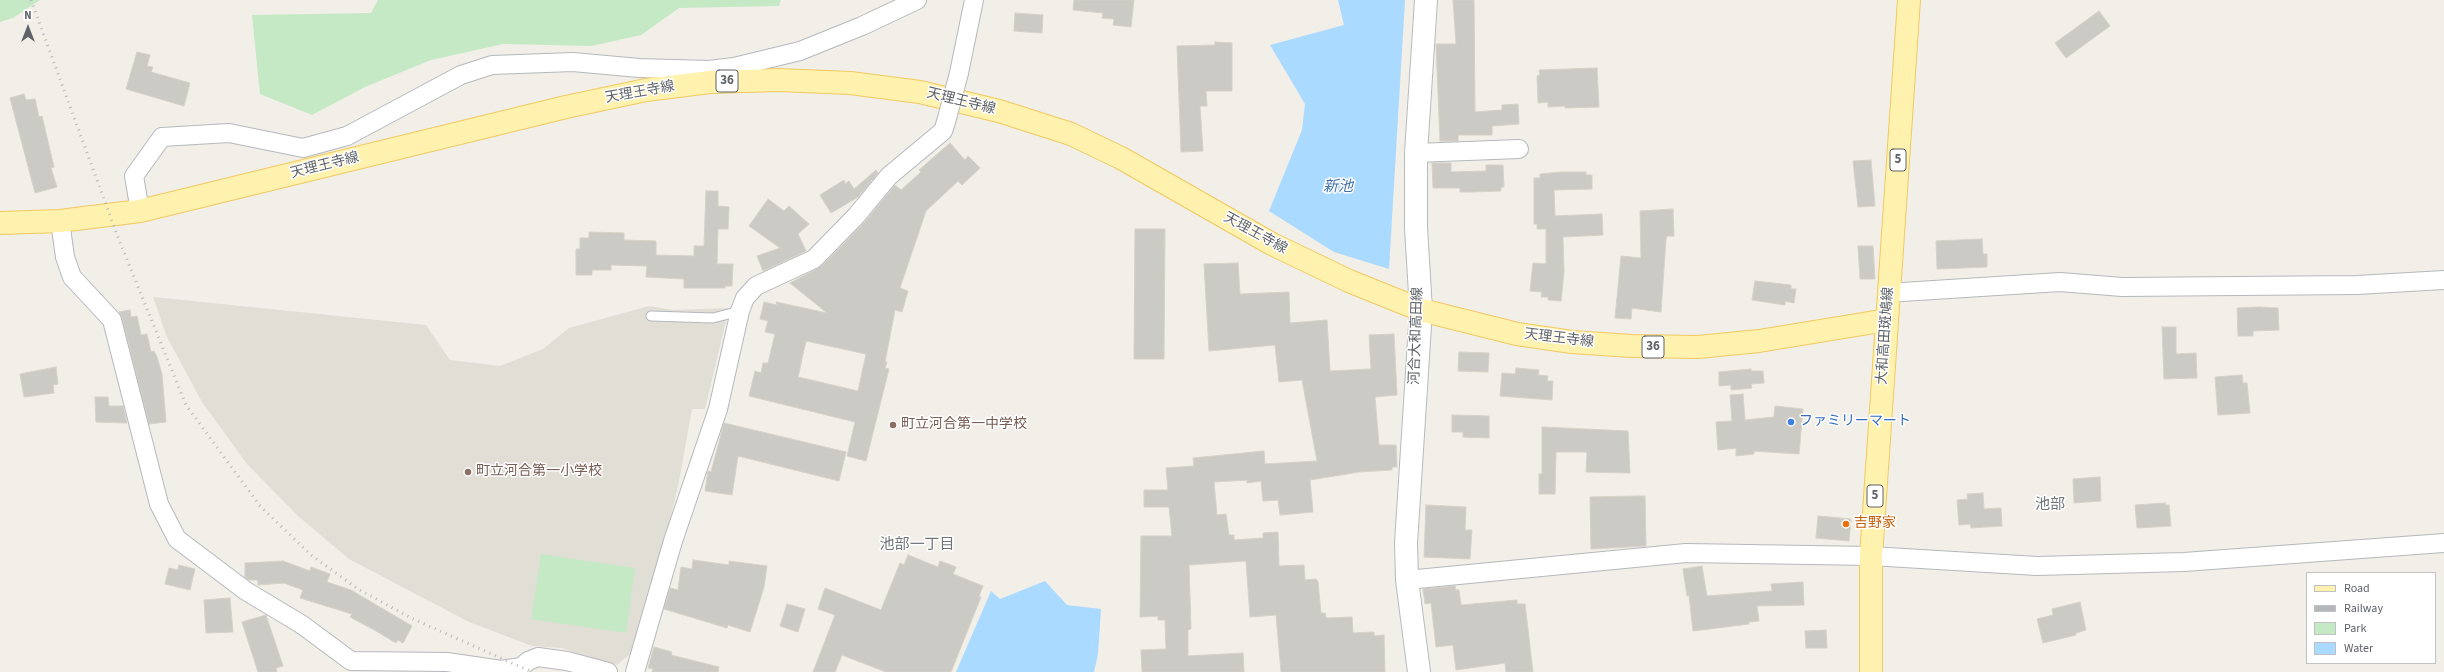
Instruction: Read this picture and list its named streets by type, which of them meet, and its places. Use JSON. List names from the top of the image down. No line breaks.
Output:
{"streets":{"main road":["36","天理王寺線","5","河合大和高田線","大和高田斑鳩線"]},"crossings":[["天理王寺線","河合大和高田線"],["天理王寺線","大和高田斑鳩線"]],"districts":["池部","池部一丁目"],"water":["新池"],"places":["ファミリーマート","町立河合第一中学校","町立河合第一小学校","吉野家"],"legend":["Road","Railway","Park","Water"],"north":"top"}
